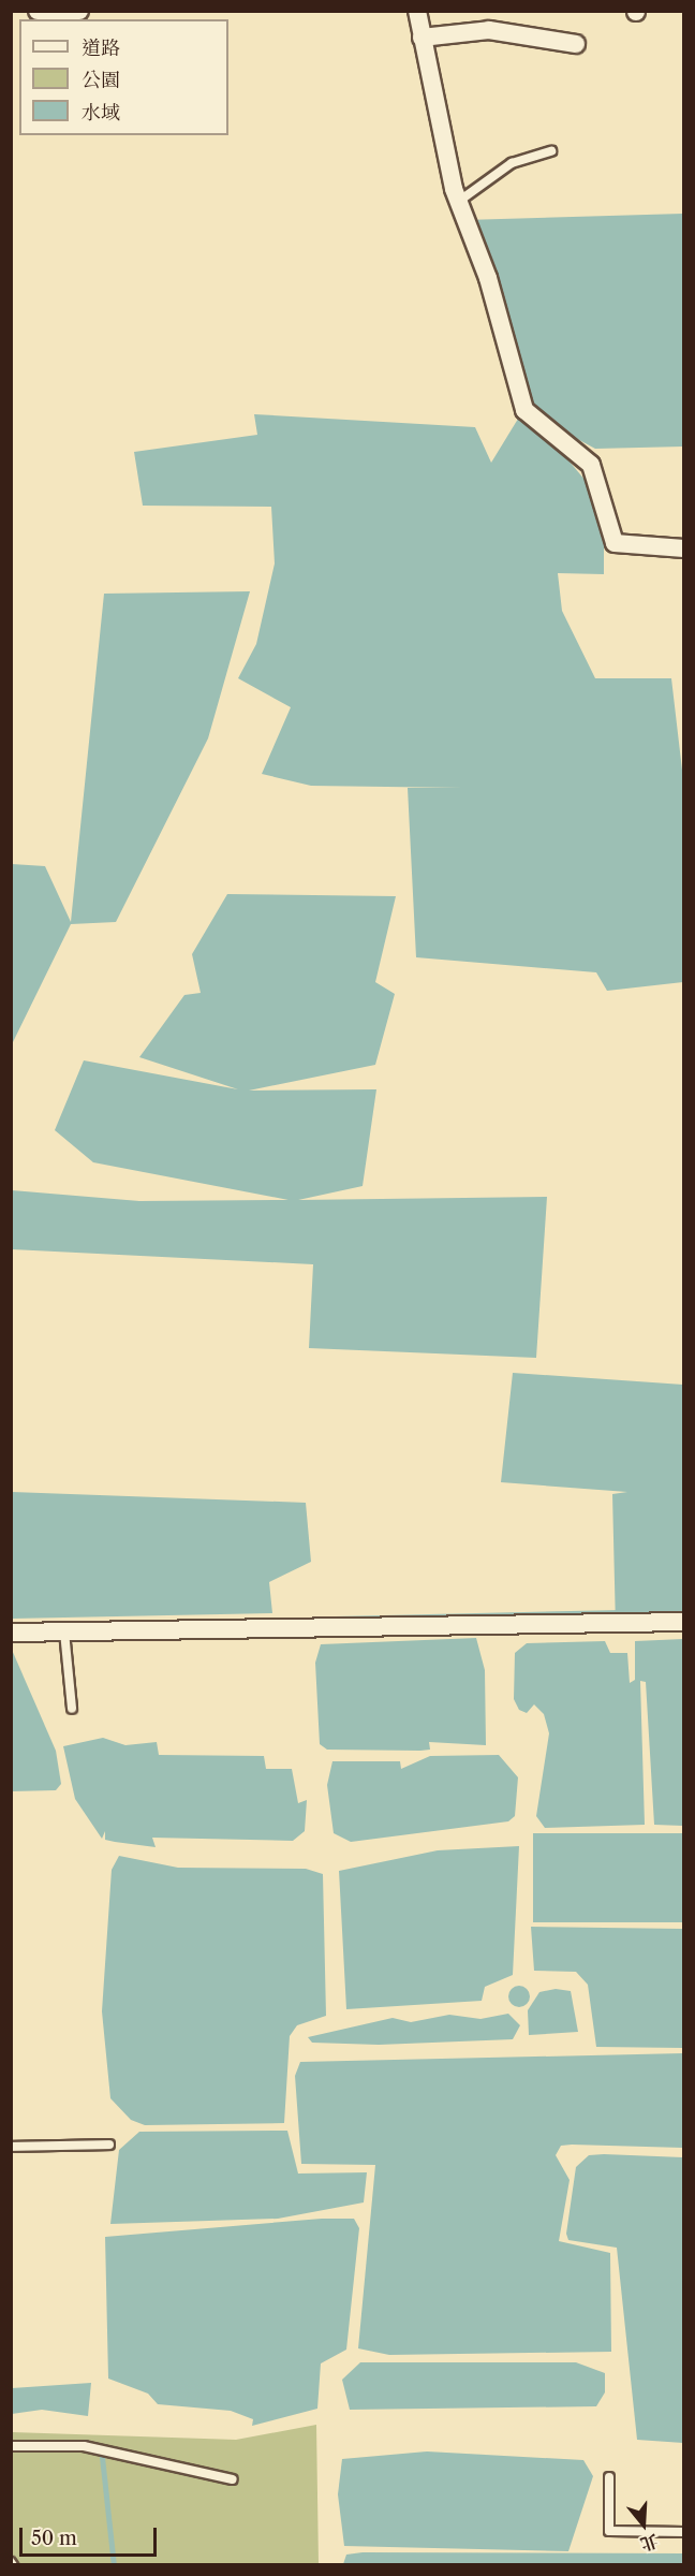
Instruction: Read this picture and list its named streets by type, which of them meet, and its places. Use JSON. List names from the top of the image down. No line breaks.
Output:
{"legend":["道路","公園","水域"],"scale_bar":"50 m","north":"bottom"}
